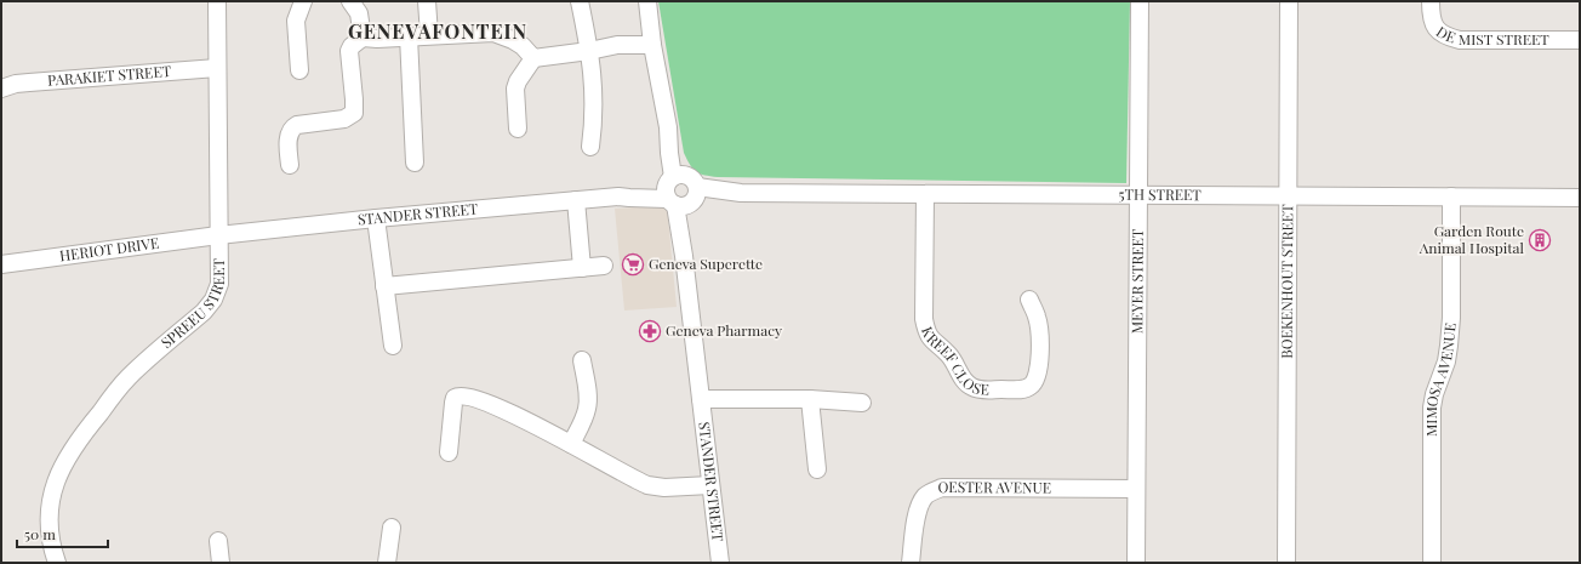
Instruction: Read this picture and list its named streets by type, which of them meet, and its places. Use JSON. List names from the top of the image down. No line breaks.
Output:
{"streets":{"street":["DE MIST STREET","PARAKIET STREET","5TH STREET","STANDER STREET","HERIOT DRIVE","BOEKENHOUT STREET","MEYER STREET","SPREEU STREET","KREEF CLOSE","MIMOSA AVENUE","OESTER AVENUE"]},"crossings":[["PARAKIET STREET","SPREEU STREET"],["5TH STREET","STANDER STREET"],["5TH STREET","BOEKENHOUT STREET"],["5TH STREET","MEYER STREET"],["5TH STREET","KREEF CLOSE"],["5TH STREET","MIMOSA AVENUE"],["STANDER STREET","HERIOT DRIVE"],["STANDER STREET","SPREEU STREET"],["HERIOT DRIVE","SPREEU STREET"],["MEYER STREET","OESTER AVENUE"]],"districts":["GENEVAFONTEIN"],"places":{"building":["Garden Route Animal Hospital"],"supermarket":["Geneva Superette"],"pharmacy":["Geneva Pharmacy"]},"scale_bar":"50 m"}
